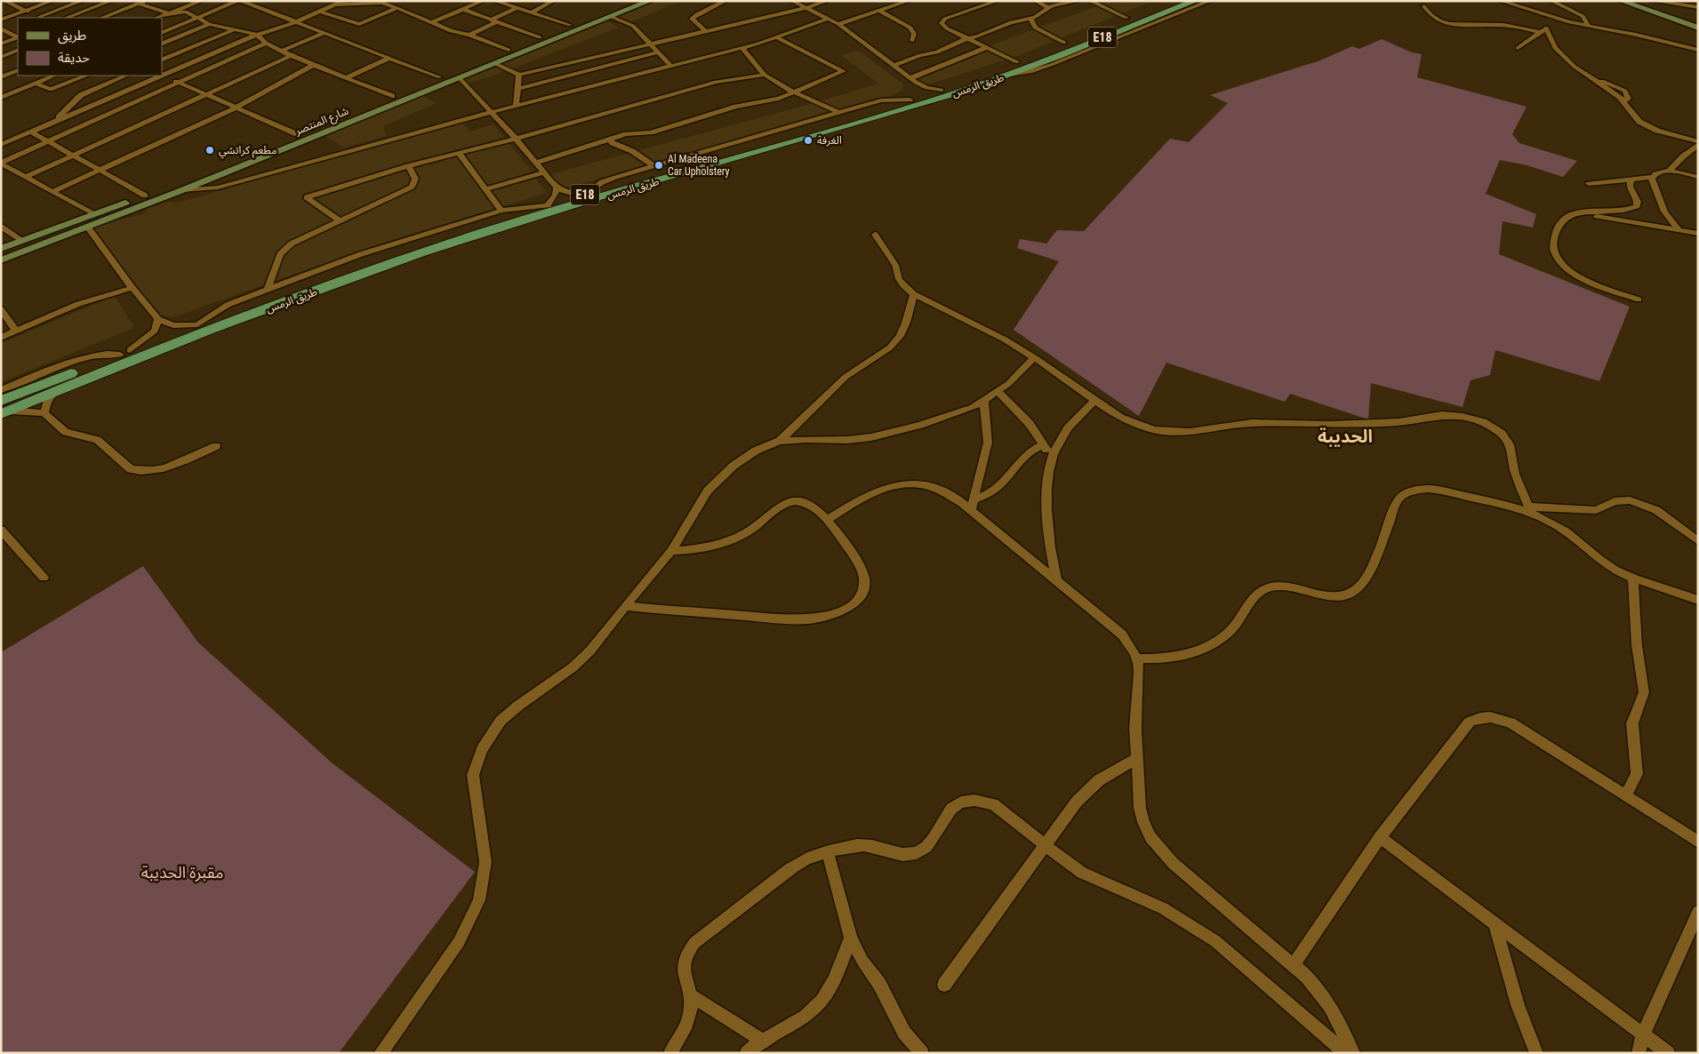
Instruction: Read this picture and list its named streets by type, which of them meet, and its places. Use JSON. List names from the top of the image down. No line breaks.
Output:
{"streets":{"highway":["E18","طريق الرمس"],"main road":["شارع المنتصر"]},"districts":["الحديبة"],"parks":["مقبرة الحديبة"],"places":["الغرفة","مطعم كراتشي","Al Madeena Car Upholstery"],"legend":["طريق","حديقة"]}
